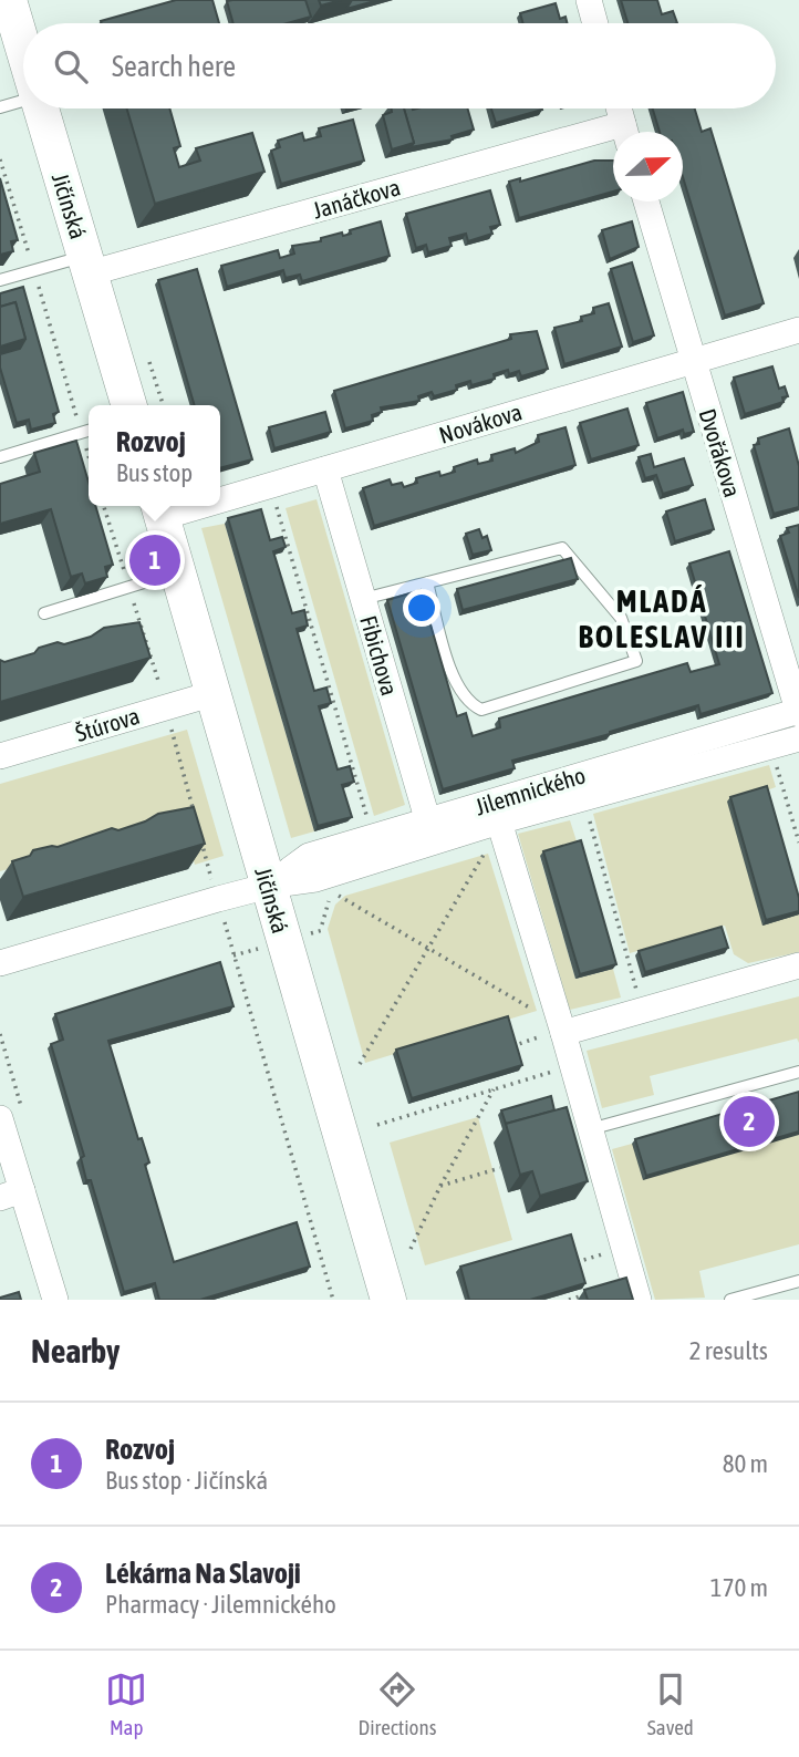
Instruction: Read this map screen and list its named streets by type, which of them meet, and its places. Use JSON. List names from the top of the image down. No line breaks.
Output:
{"streets":{"street":["Janáčkova","Jičínská","Novákova","Dvořákova","Fibichova","Štúrova","Jilemnického"]},"crossings":[["Janáčkova","Jičínská"],["Jičínská","Štúrova"],["Jičínská","Jilemnického"],["Novákova","Dvořákova"],["Novákova","Fibichova"],["Dvořákova","Jilemnického"],["Fibichova","Jilemnického"]],"districts":["MLADÁ BOLESLAV III"],"north":"right","page":{"search":"Search here","popup":["Rozvoj","Bus stop"],"pins":["1","2"],"heading":["Nearby","2 results"],"list":[{"mark":"1","name":"Rozvoj","note":"Bus stop · Jičínská","value":"80 m"},{"mark":"2","name":"Lékárna Na Slavoji","note":"Pharmacy · Jilemnického","value":"170 m"}],"nav":["Map","Directions","Saved"]}}
